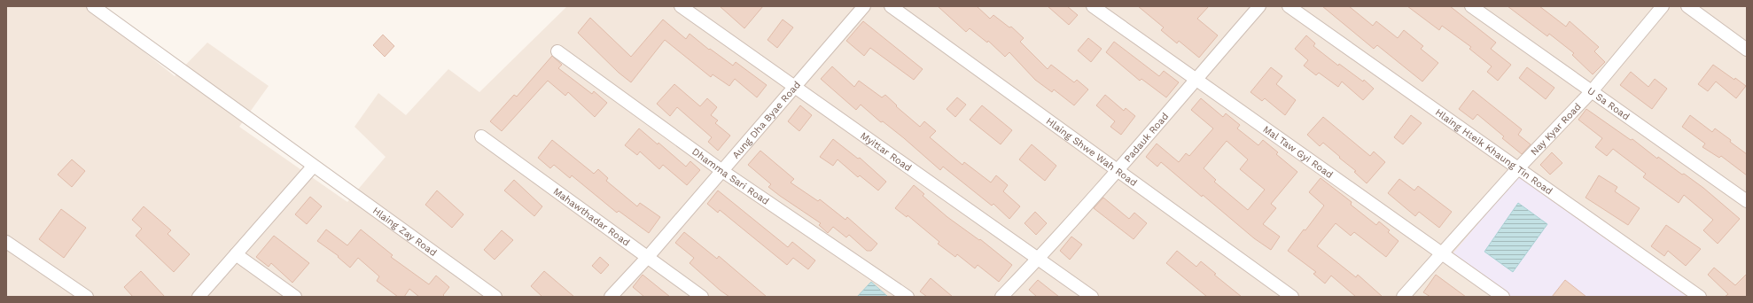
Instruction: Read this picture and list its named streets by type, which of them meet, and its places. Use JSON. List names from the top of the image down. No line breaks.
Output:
{"streets":{"street":["U Sa Road","Aung Dha Byae Road","Nay Kyar Road","Padauk Road","Myittar Road","Hlaing Shwe Wah Road","Hlaing Hteik Khaung Tin Road","Mal Taw Gyi Road","Dhamma Sari Road","Mahawthadar Road","Hlaing Zay Road"]},"crossings":[["U Sa Road","Nay Kyar Road"],["Aung Dha Byae Road","Myittar Road"],["Aung Dha Byae Road","Dhamma Sari Road"],["Aung Dha Byae Road","Mahawthadar Road"],["Nay Kyar Road","Hlaing Hteik Khaung Tin Road"],["Nay Kyar Road","Mal Taw Gyi Road"],["Padauk Road","Myittar Road"],["Padauk Road","Hlaing Shwe Wah Road"],["Padauk Road","Mal Taw Gyi Road"]]}
